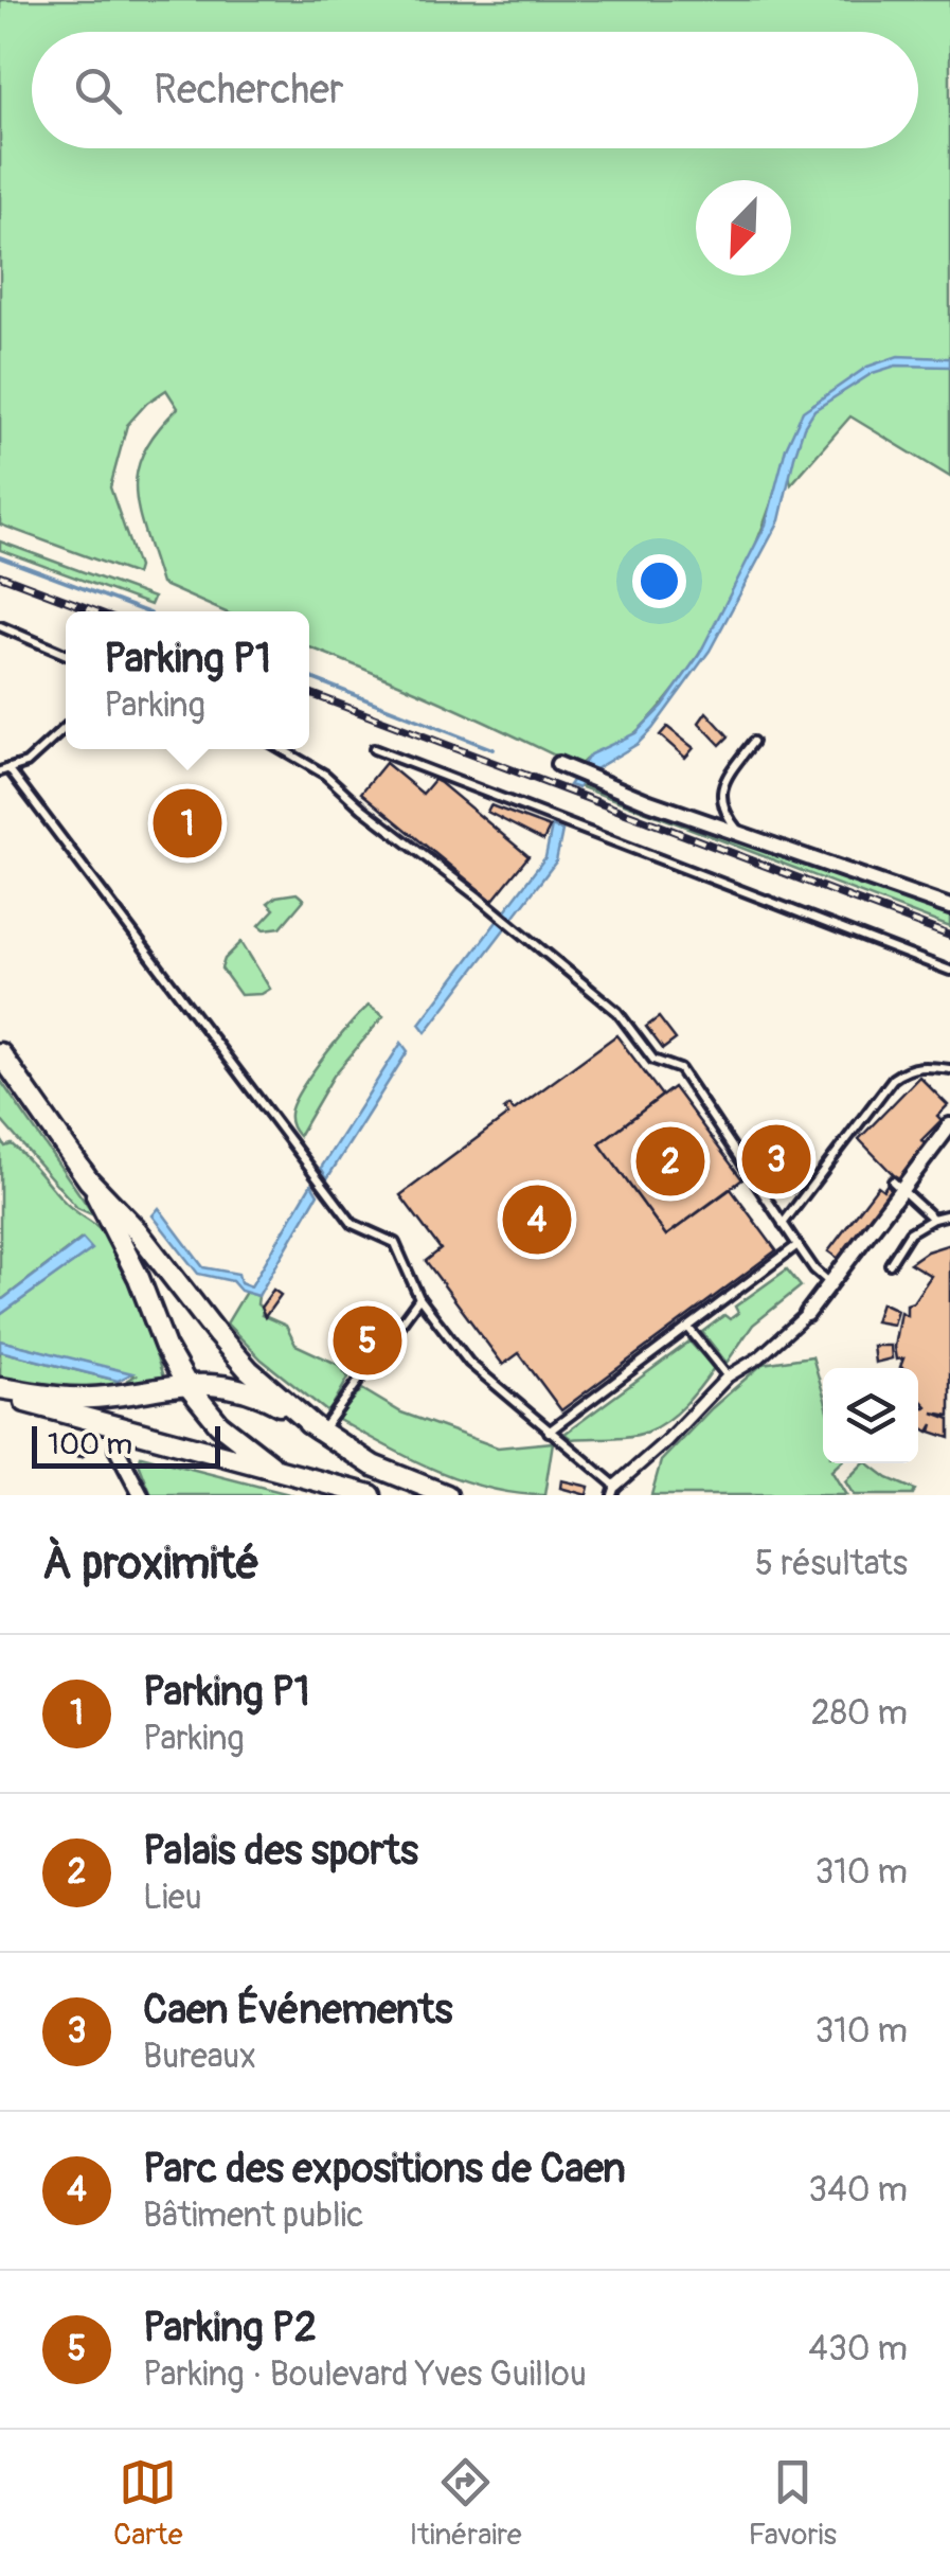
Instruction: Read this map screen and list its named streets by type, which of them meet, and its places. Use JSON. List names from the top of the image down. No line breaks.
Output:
{"scale_bar":"100 m","north":"bottom left","page":{"search":"Rechercher","popup":["Parking P1","Parking"],"pins":["1","3","2","4","5"],"scale":"100 m","heading":["À proximité","5 résultats"],"list":[{"mark":"1","name":"Parking P1","note":"Parking","value":"280 m"},{"mark":"2","name":"Palais des sports","note":"Lieu","value":"310 m"},{"mark":"3","name":"Caen Événements","note":"Bureaux","value":"310 m"},{"mark":"4","name":"Parc des expositions de Caen","note":"Bâtiment public","value":"340 m"},{"mark":"5","name":"Parking P2","note":"Parking · Boulevard Yves Guillou","value":"430 m"}],"nav":["Carte","Itinéraire","Favoris"]}}
